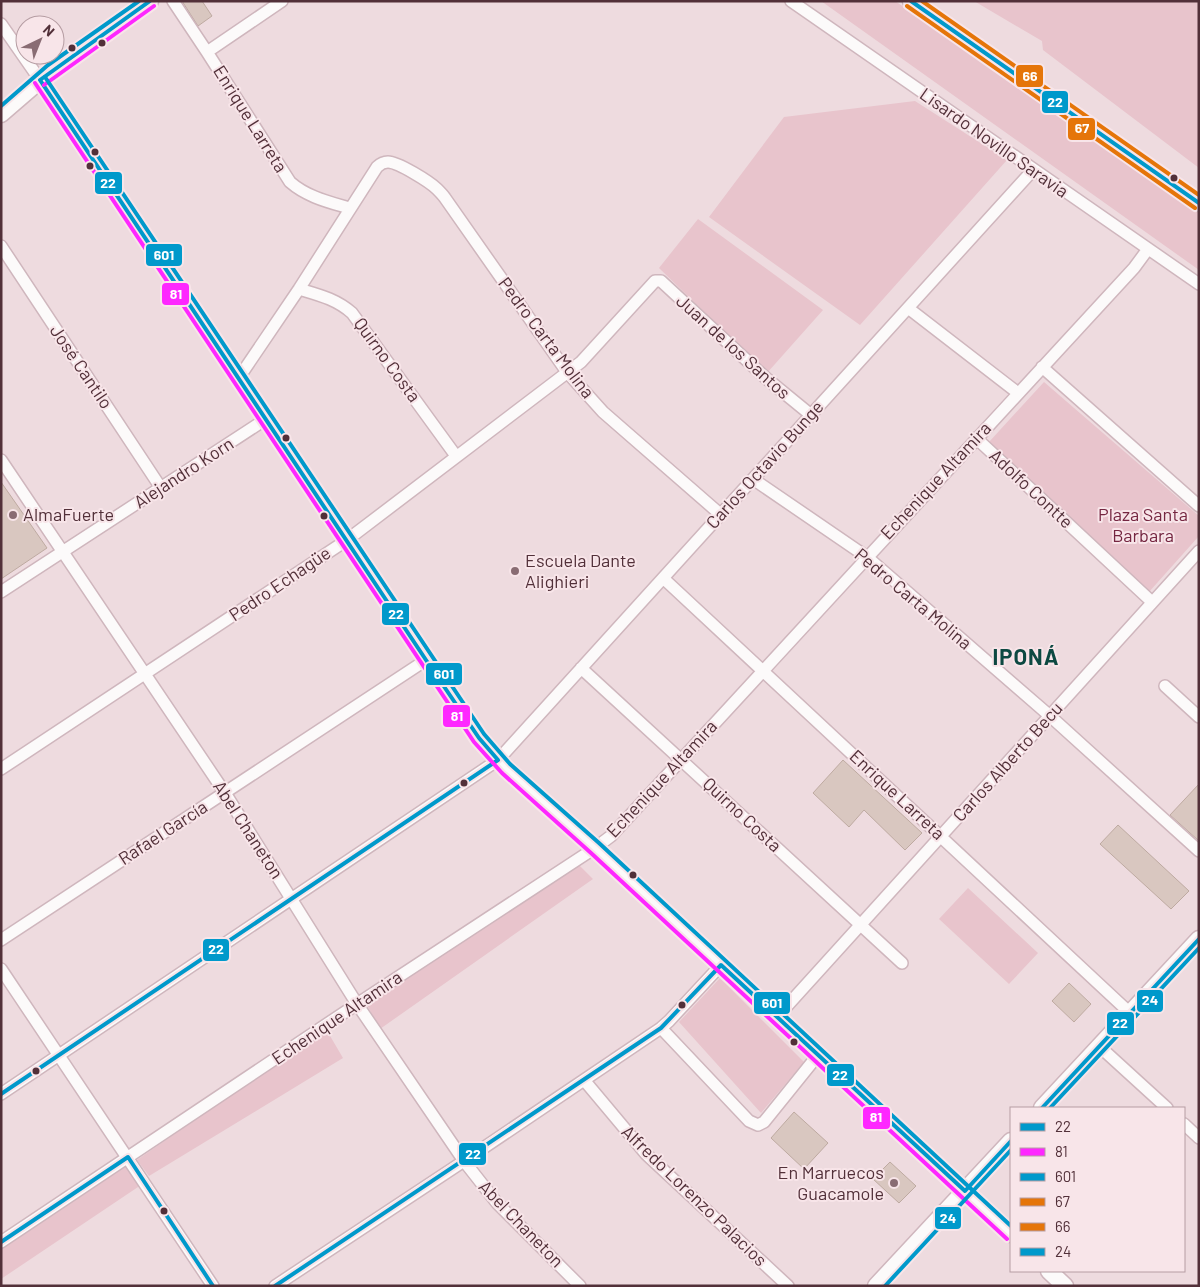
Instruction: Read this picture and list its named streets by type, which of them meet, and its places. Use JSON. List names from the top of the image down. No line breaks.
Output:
{"streets":{"street":["Enrique Larreta","Lisardo Novillo Saravia","Pedro Carta Molina","Juan de los Santos","Quirno Costa","José Cantilo","Carlos Octavio Bunge","Alejandro Korn","Echenique Altamira","Adolfo Contte","Pedro Echagüe","Carlos Alberto Becu","Abel Chaneton","Rafael García","Alfredo Lorenzo Palacios"]},"crossings":[["Enrique Larreta","Pedro Carta Molina"],["Enrique Larreta","Carlos Octavio Bunge"],["Enrique Larreta","Echenique Altamira"],["Enrique Larreta","Carlos Alberto Becu"],["Lisardo Novillo Saravia","Carlos Octavio Bunge"],["Lisardo Novillo Saravia","Echenique Altamira"],["Pedro Carta Molina","Carlos Octavio Bunge"],["Pedro Carta Molina","Echenique Altamira"],["Pedro Carta Molina","Pedro Echagüe"],["Pedro Carta Molina","Carlos Alberto Becu"],["Juan de los Santos","Carlos Octavio Bunge"],["Juan de los Santos","Pedro Echagüe"],["Quirno Costa","Carlos Octavio Bunge"],["Quirno Costa","Echenique Altamira"],["Quirno Costa","Pedro Echagüe"],["Quirno Costa","Carlos Alberto Becu"],["José Cantilo","Alejandro Korn"],["Carlos Octavio Bunge","Abel Chaneton"],["Alejandro Korn","Abel Chaneton"],["Echenique Altamira","Adolfo Contte"],["Echenique Altamira","Abel Chaneton"],["Adolfo Contte","Carlos Alberto Becu"],["Pedro Echagüe","Abel Chaneton"],["Abel Chaneton","Rafael García"]],"districts":["IPONÁ"],"parks":["Plaza Santa Barbara"],"places":["AlmaFuerte","Escuela Dante Alighieri","En Marruecos Guacamole"],"lines":["transit line 22","transit line 601","transit line 66","transit line 81","transit line 67","transit line 24"],"legend":["22","81","601","67","66","24"],"north":"top right"}
